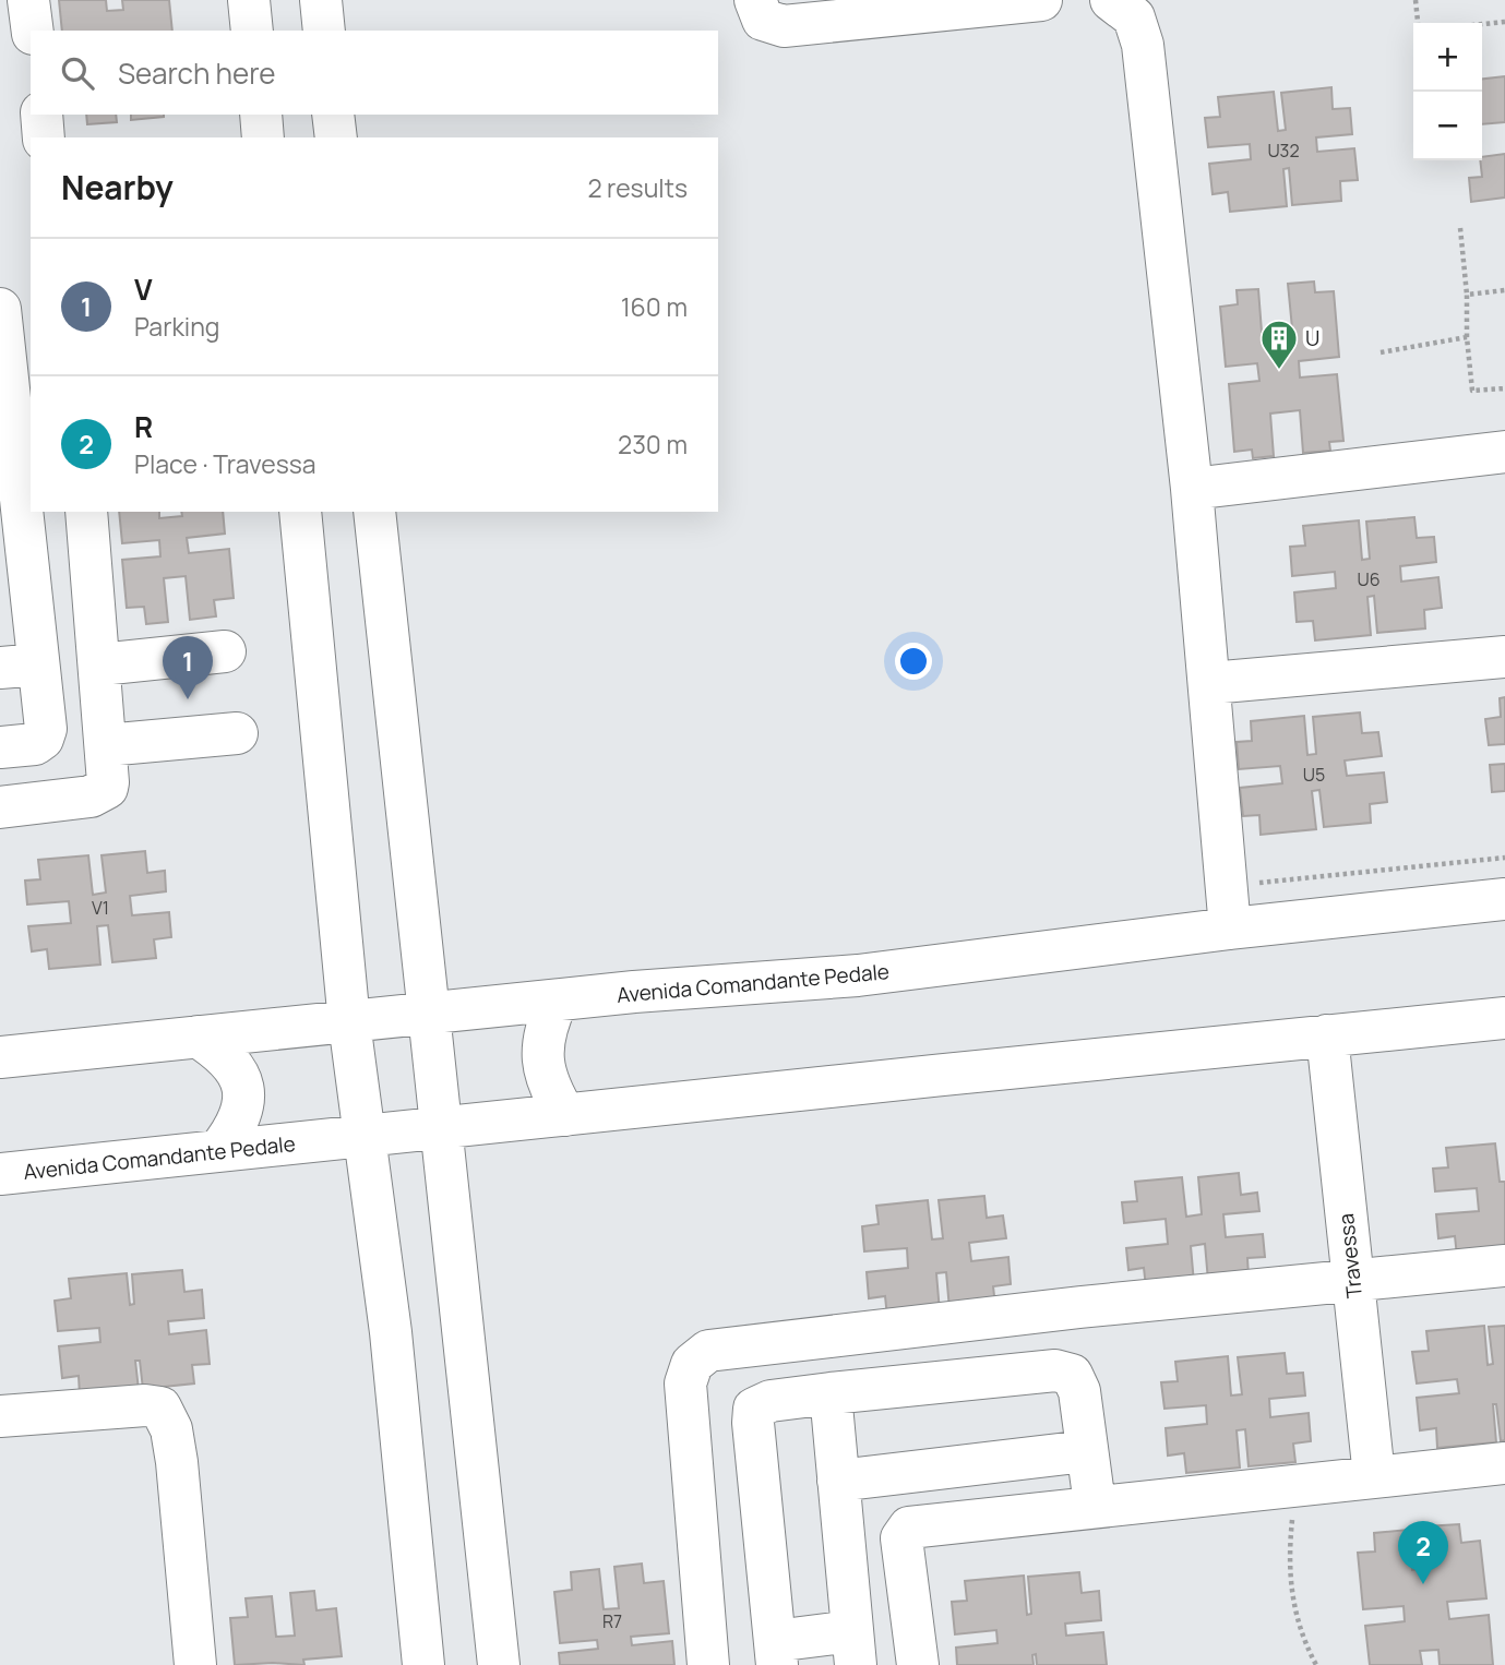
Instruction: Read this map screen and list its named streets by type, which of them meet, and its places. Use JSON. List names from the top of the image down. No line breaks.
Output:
{"streets":{"street":["Avenida Comandante Pedale","Travessa"]},"crossings":[["Avenida Comandante Pedale","Travessa"]],"places":{"building":["U"]},"house_numbers":["U32","U6","U5","V1","R7"],"page":{"map_buttons":["+","−"],"search":"Search here","heading":["Nearby","2 results"],"list":[{"mark":"1","name":"V","note":"Parking","value":"160 m"},{"mark":"2","name":"R","note":"Place · Travessa","value":"230 m"}],"pins":["1","2"]}}
